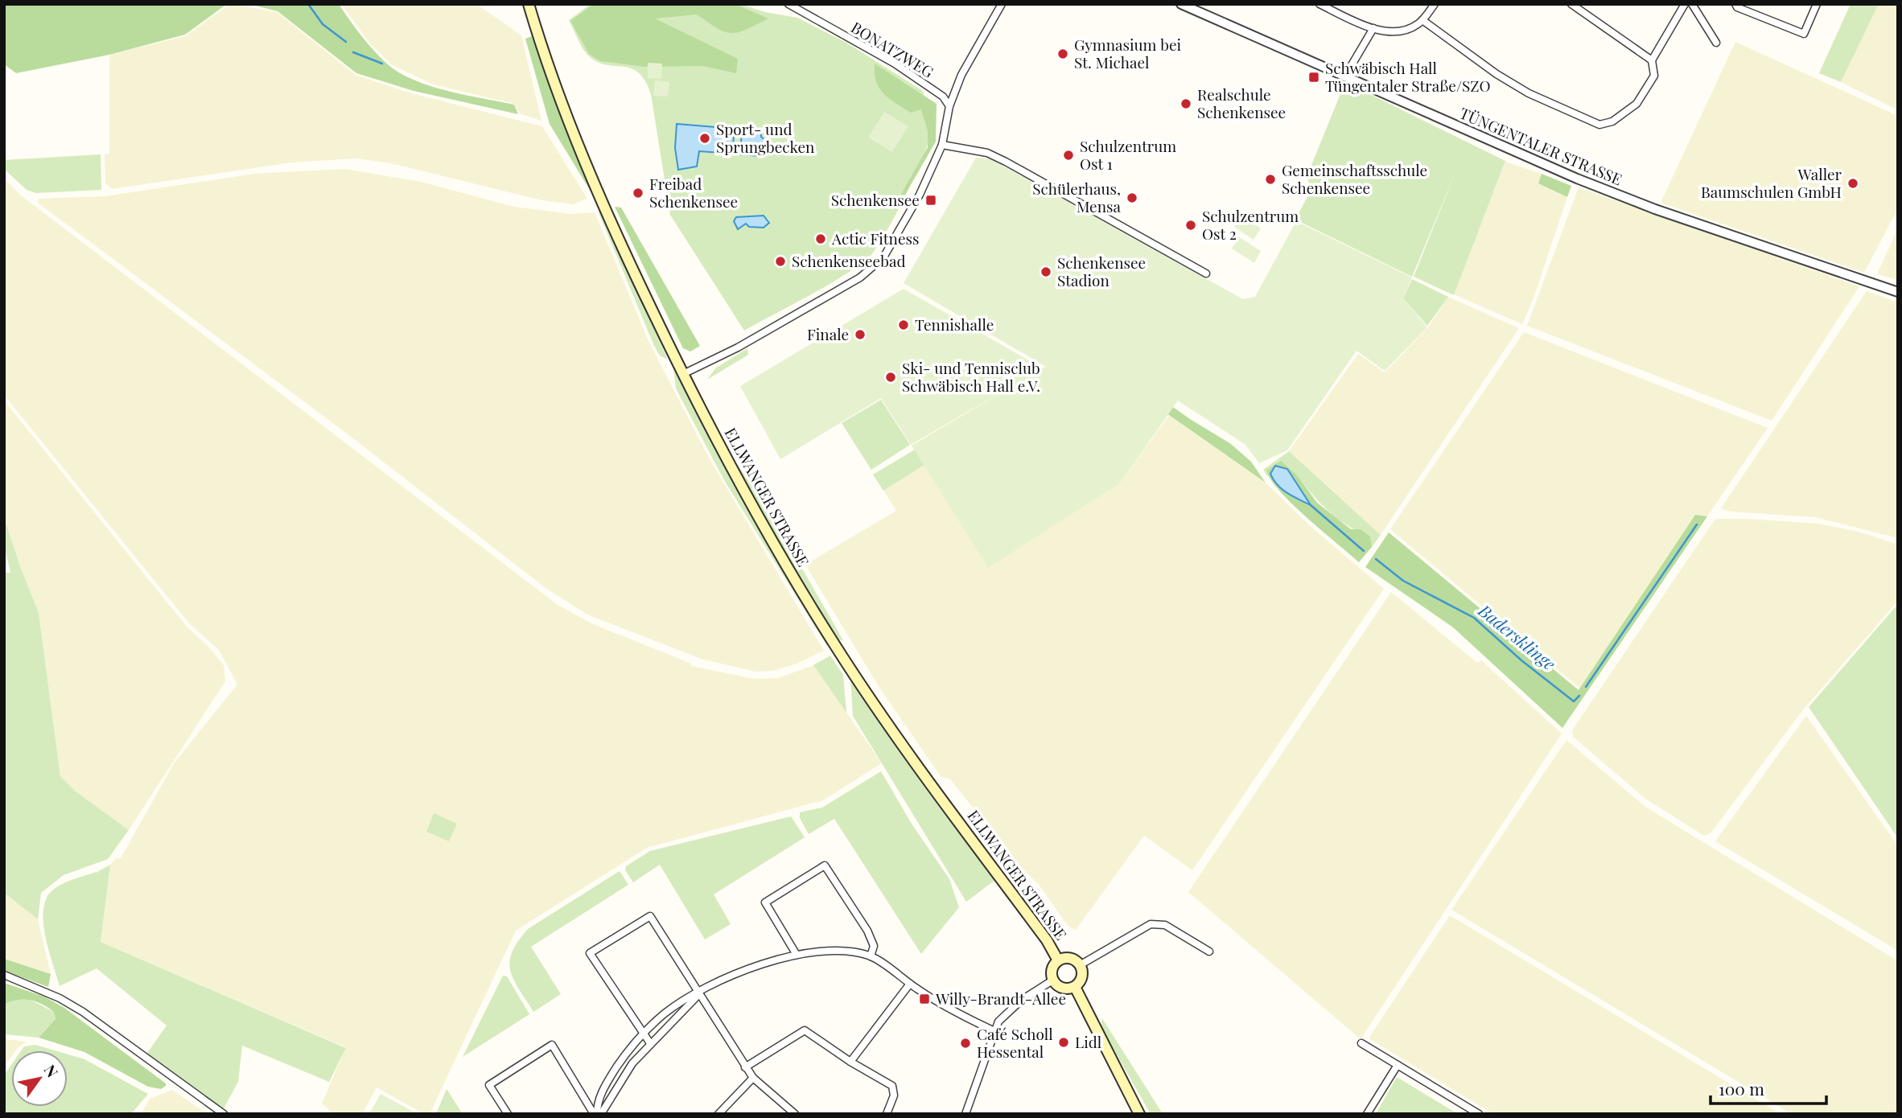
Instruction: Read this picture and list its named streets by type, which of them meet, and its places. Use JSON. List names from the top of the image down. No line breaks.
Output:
{"streets":{"main road":["ELLWANGER STRASSE"],"street":["BONATZWEG","TÜNGENTALER STRASSE"]},"water":["Badersklinge"],"places":{"other":["Gymnasium bei St. Michael","Realschule Schenkensee","Sport- und Sprungbecken","Schulzentrum Ost 1","Gemeinschaftsschule Schenkensee","Waller Baumschulen GmbH","Freibad Schenkensee","Schülerhaus, Mensa","Schulzentrum Ost 2","Actic Fitness","Schenkenseebad","Schenkensee Stadion","Tennishalle","Finale","Ski- und Tennisclub Schwäbisch Hall e.V.","Lidl","Café Scholl Hessental"],"transit":["Schwäbisch Hall Tüngentaler Straße/SZO","Schenkensee","Willy-Brandt-Allee"]},"scale_bar":"100 m","north":"top right"}
